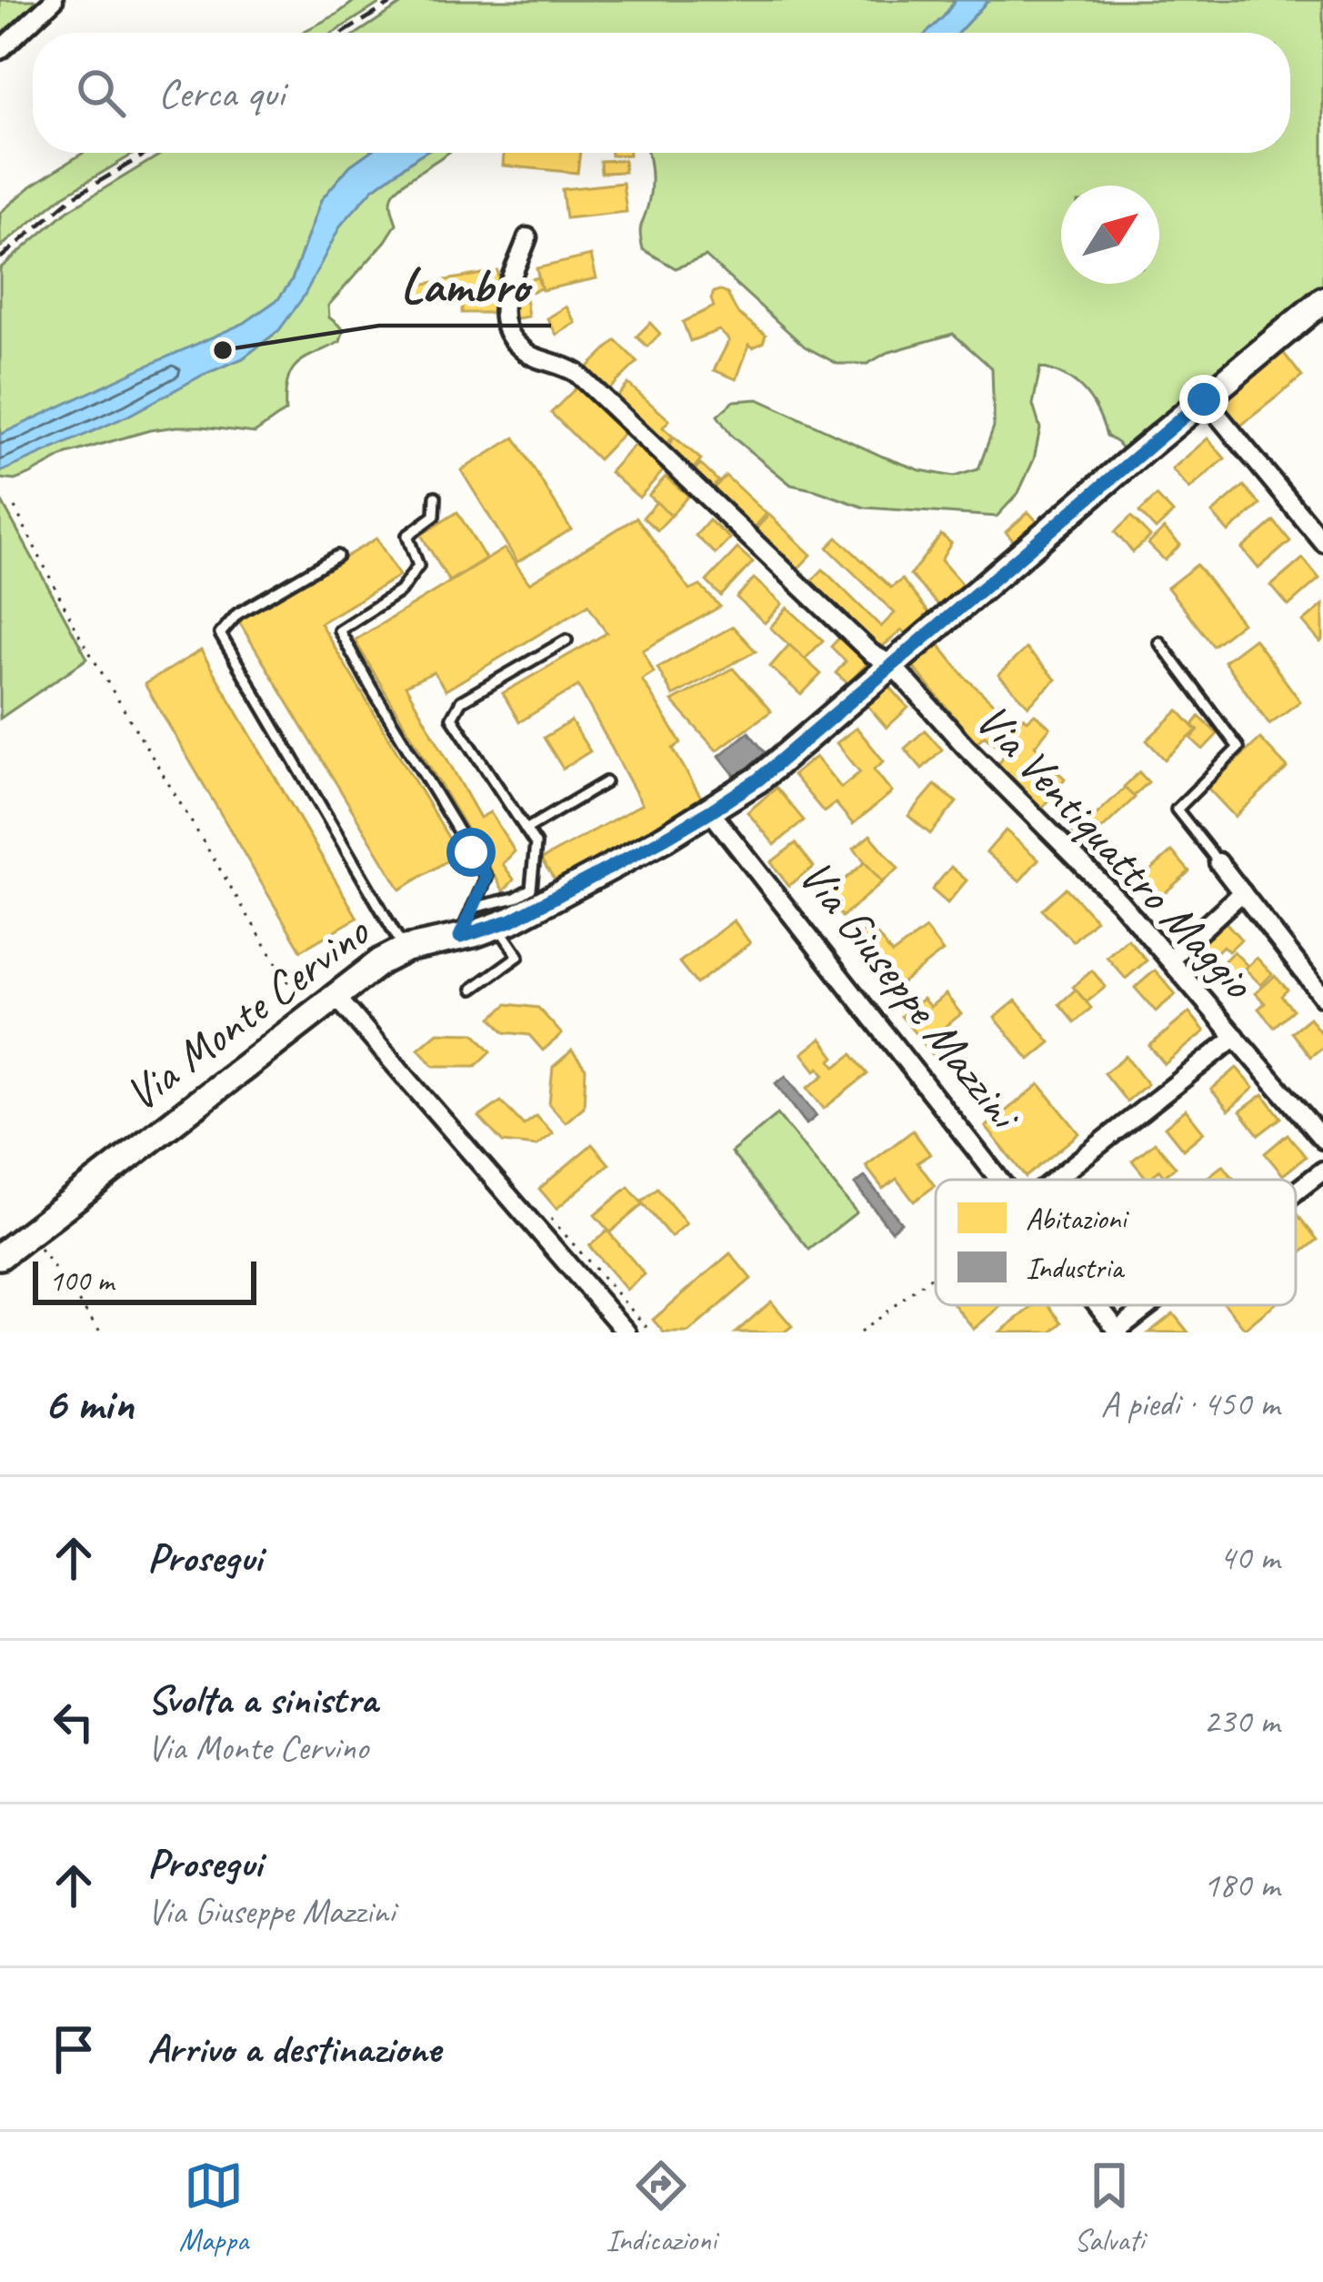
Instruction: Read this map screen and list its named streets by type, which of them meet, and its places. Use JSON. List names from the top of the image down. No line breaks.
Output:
{"streets":{"street":["Via Ventiquattro Maggio","Via Giuseppe Mazzini","Via Monte Cervino"]},"crossings":[["Via Ventiquattro Maggio","Via Monte Cervino"],["Via Giuseppe Mazzini","Via Monte Cervino"]],"places":["Lambro"],"legend":["Abitazioni","Industria"],"scale_bar":"100 m","north":"top right","page":{"search":"Cerca qui","scale":"100 m","heading":["6 min","A piedi · 450 m"],"list":[["Prosegui","40 m"],["Svolta a sinistra","Via Monte Cervino","230 m"],["Prosegui","Via Giuseppe Mazzini","180 m"],"Arrivo a destinazione"],"nav":["Mappa","Indicazioni","Salvati"]}}
